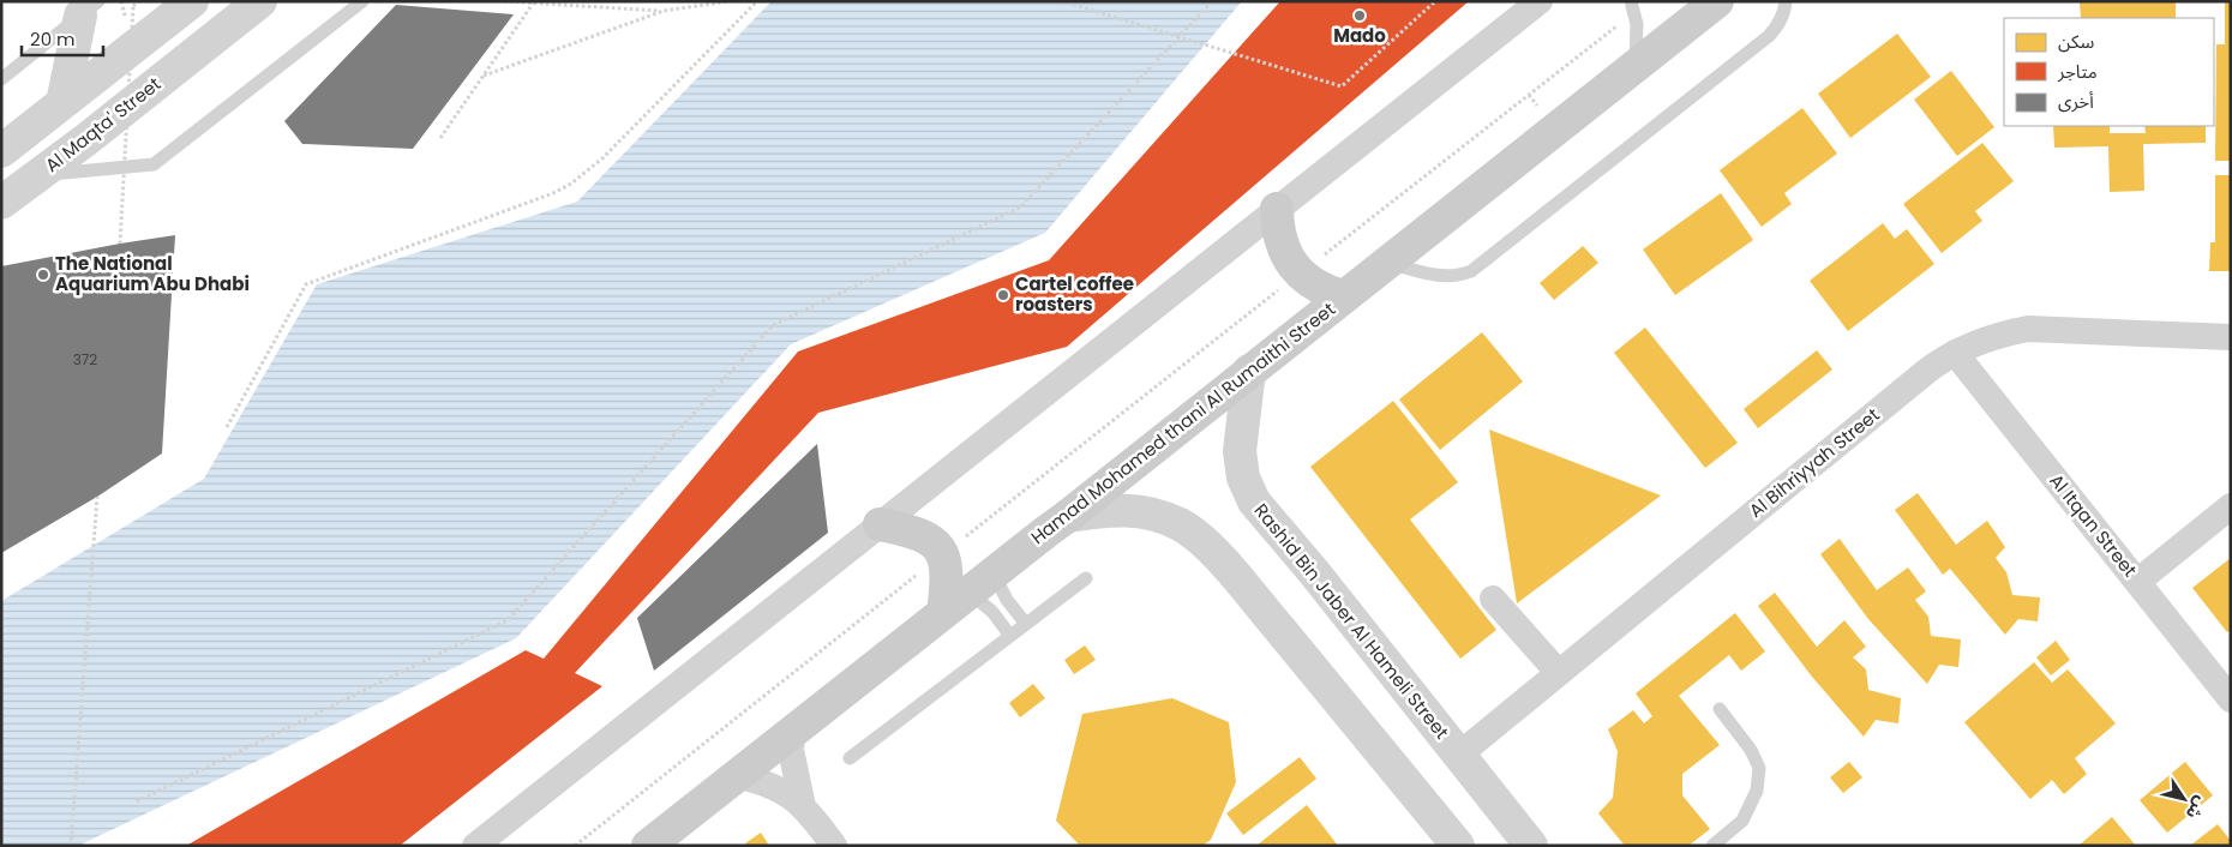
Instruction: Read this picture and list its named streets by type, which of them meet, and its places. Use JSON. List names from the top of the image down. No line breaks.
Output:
{"streets":{"main road":["Hamad Mohamed thani Al Rumaithi Street"],"street":["Al Maqta' Street","Al Bihriyyah Street","Al Itqan Street","Rashid Bin Jaber Al Hameli Street"]},"crossings":[["Hamad Mohamed thani Al Rumaithi Street","Rashid Bin Jaber Al Hameli Street"],["Al Bihriyyah Street","Al Itqan Street"],["Al Bihriyyah Street","Rashid Bin Jaber Al Hameli Street"]],"places":["Mado","The National Aquarium Abu Dhabi","Cartel coffee roasters"],"house_numbers":["372"],"legend":["سكن","متاجر","أخرى"],"scale_bar":"20 m","north":"bottom right"}
